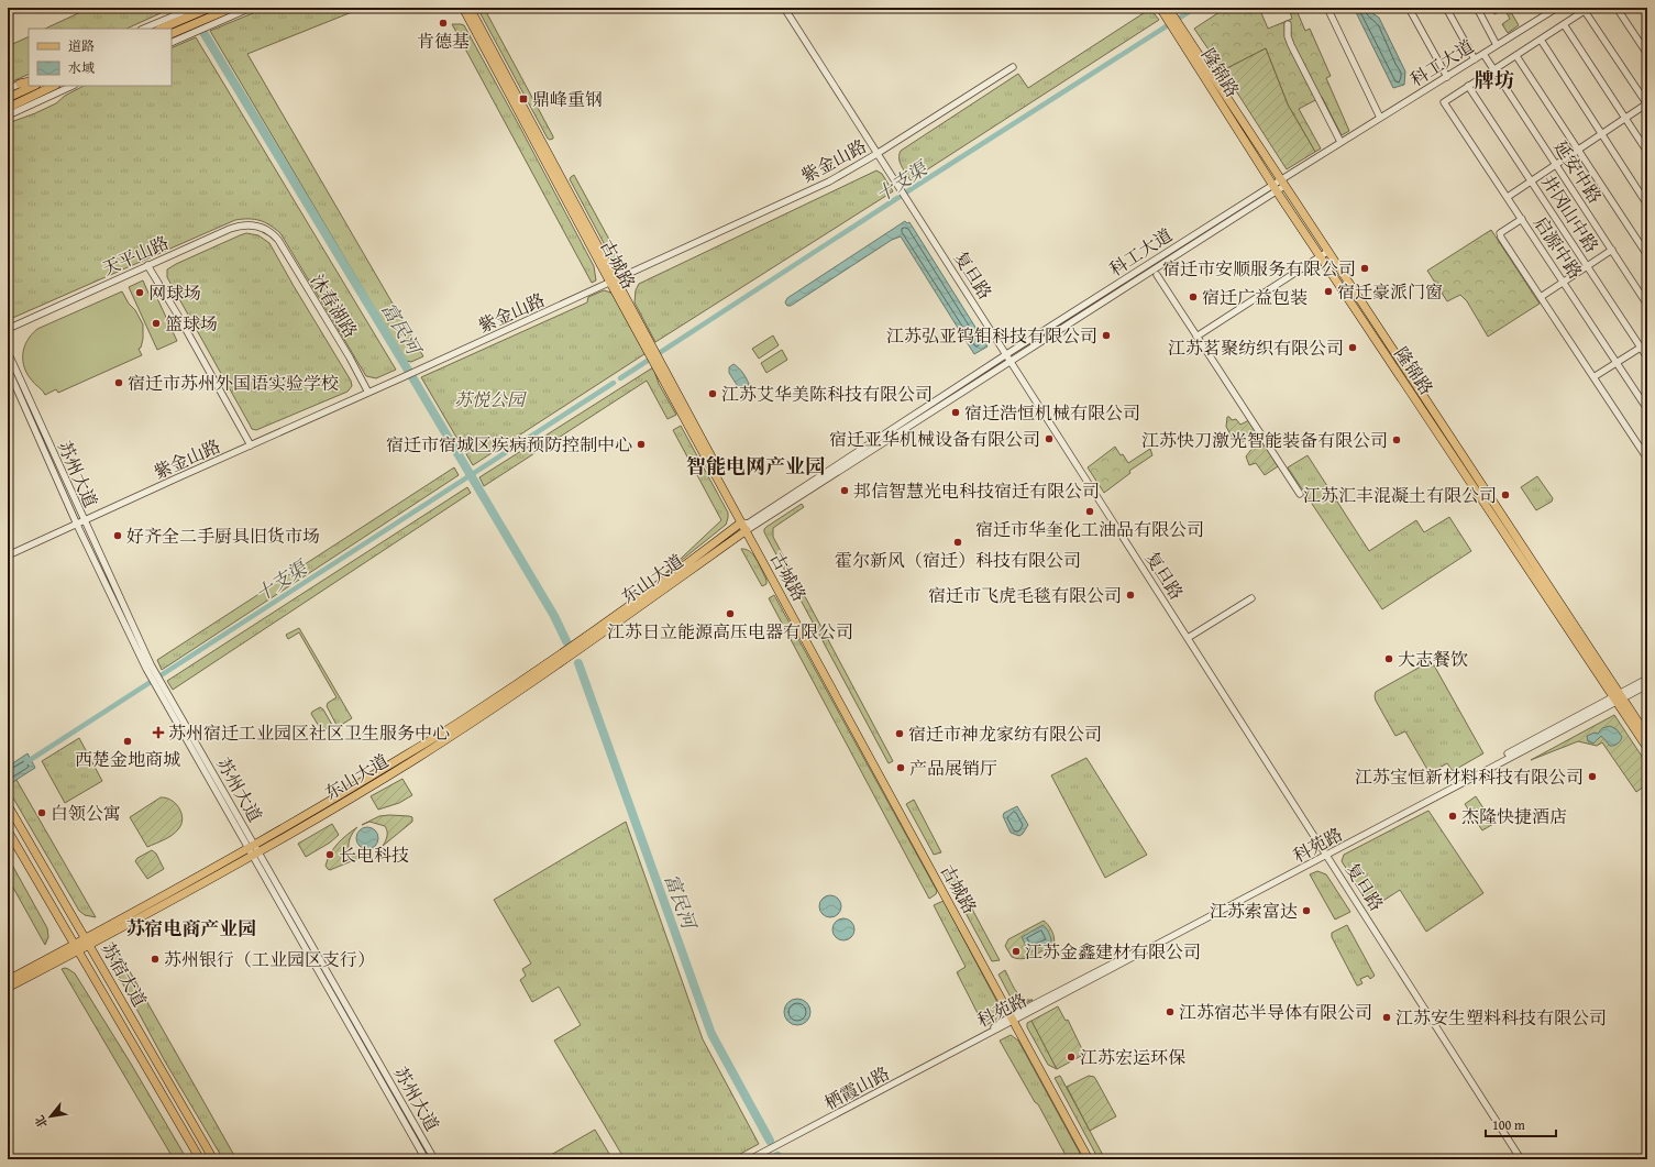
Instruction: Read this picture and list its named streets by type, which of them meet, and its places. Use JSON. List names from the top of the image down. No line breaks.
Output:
{"streets":{"main road":["隆锦路","古城路","东山大道","苏宿大道"],"street":["科工大道","紫金山路","延安中路","井冈山中路","启源中路","天平山路","复旦路","沐春湖路","苏州大道","科苑路","栖霞山路"]},"crossings":[["科工大道","隆锦路"],["科工大道","延安中路"],["科工大道","古城路"],["科工大道","复旦路"],["科工大道","东山大道"],["隆锦路","科苑路"],["紫金山路","古城路"],["紫金山路","复旦路"],["紫金山路","沐春湖路"],["紫金山路","苏州大道"],["井冈山中路","启源中路"],["天平山路","沐春湖路"],["古城路","东山大道"],["古城路","科苑路"],["复旦路","科苑路"],["苏州大道","东山大道"],["东山大道","苏宿大道"],["科苑路","栖霞山路"]],"districts":["牌坊","智能电网产业园","苏宿电商产业园"],"water":["十支渠","富民河"],"parks":["苏悦公园"],"places":{"other":["肯德基","宿迁市安顺服务有限公司","宿迁豪派门窗","网球场","宿迁广益包装","篮球场","江苏弘亚钨钼科技有限公司","江苏茗聚纺织有限公司","宿迁市苏州外国语实验学校","江苏艾华美陈科技有限公司","宿迁浩恒机械有限公司","宿迁亚华机械设备有限公司","江苏快刀激光智能装备有限公司","宿迁市宿城区疾病预防控制中心","邦信智慧光电科技宿迁有限公司","江苏汇丰混凝土有限公司","宿迁市华奎化工油品有限公司","好齐全二手厨具旧货市场","霍尔新风（宿迁）科技有限公司","宿迁市飞虎毛毯有限公司","江苏日立能源高压电器有限公司","大志餐饮","宿迁市神龙家纺有限公司","西楚金地商城","产品展销厅","江苏宝恒新材料科技有限公司","白领公寓","杰隆快捷酒店","长电科技","江苏索富达","江苏金鑫建材有限公司","苏州银行（工业园区支行）","江苏宿芯半导体有限公司","江苏安生塑料科技有限公司","江苏宏运环保"],"transit":["鼎峰重钢"],"health":["苏州宿迁工业园区社区卫生服务中心"]},"legend":["道路","水域"],"scale_bar":"100 m","north":"bottom left"}
